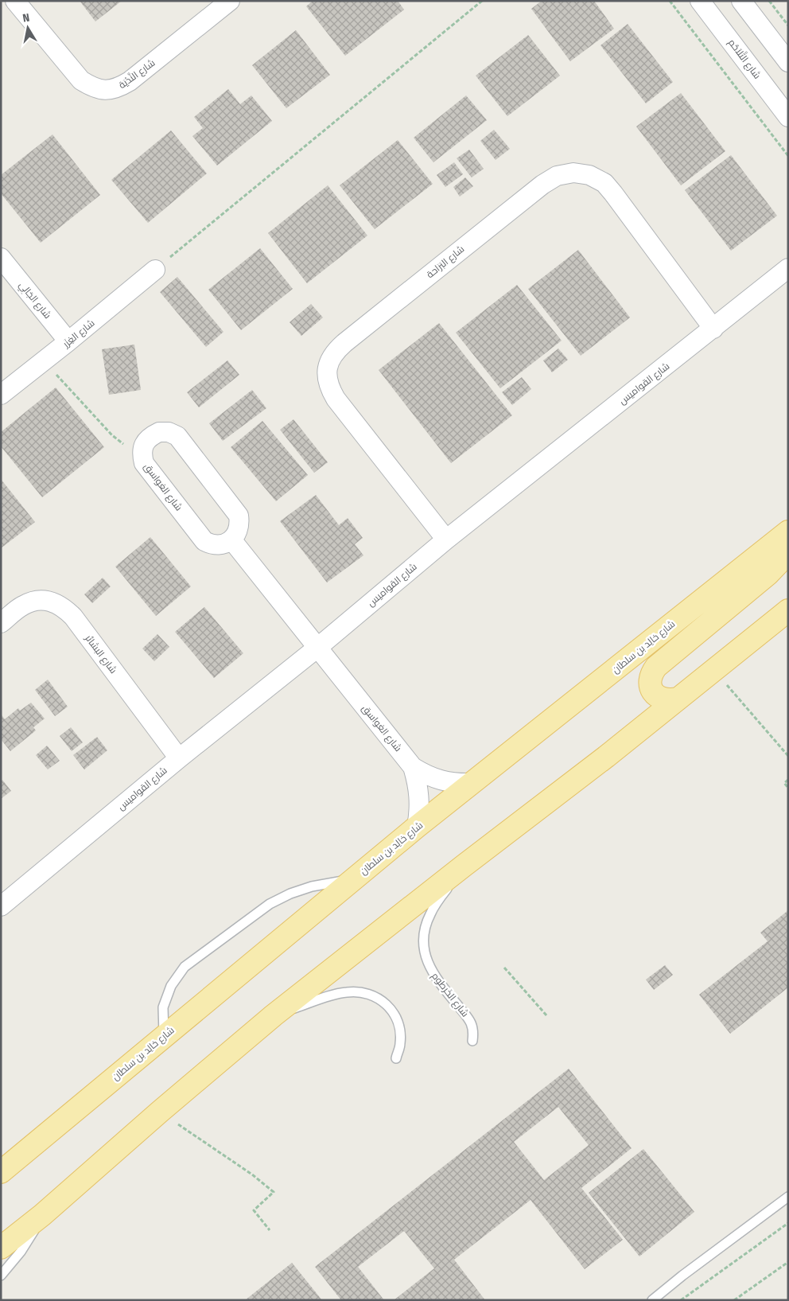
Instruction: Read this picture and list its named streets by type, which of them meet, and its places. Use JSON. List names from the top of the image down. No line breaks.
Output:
{"streets":{"main road":["شارع خالِد بن سلطان"],"street":["شارع التَّلاَحُم","شارع النَّدْيَة","شارع البَرَاحة","شارع الجَالِي","شارع الغِزَر","شارع القواميس","شارع الغواسق","شارع البشائر"],"lane":["شارع الخَرطوم"]},"crossings":[["شارع البَرَاحة","شارع القواميس"],["شارع الجَالِي","شارع الغِزَر"],["شارع القواميس","شارع الغواسق"],["شارع القواميس","شارع البشائر"],["شارع الغواسق","شارع خالِد بن سلطان"]],"north":"top"}
